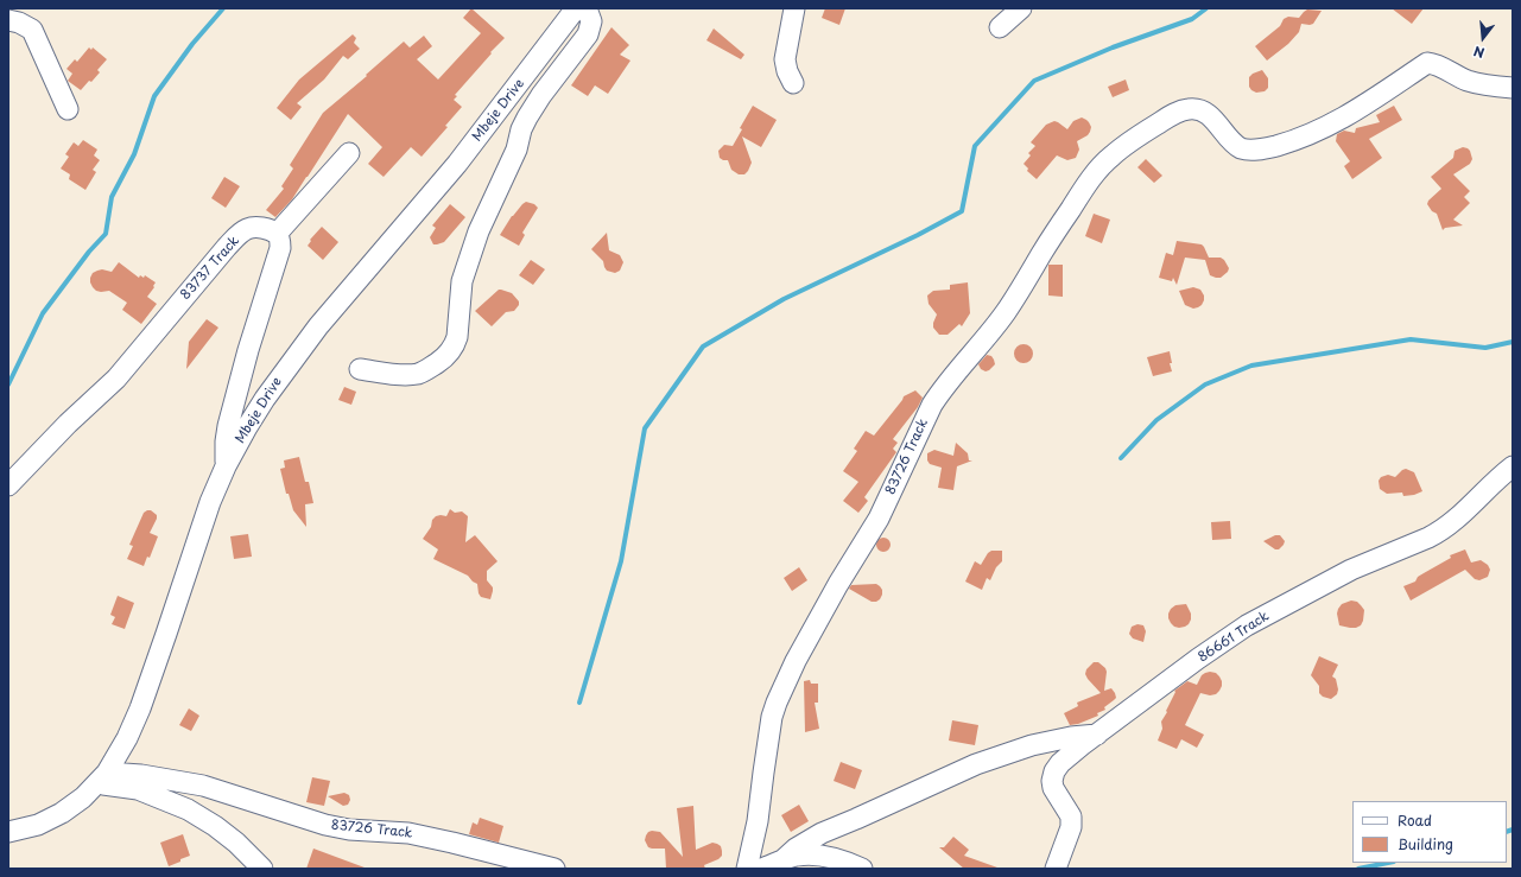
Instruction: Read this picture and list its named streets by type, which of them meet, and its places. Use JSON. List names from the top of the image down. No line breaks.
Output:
{"streets":{"street":["Mbeje Drive","83737 Track","83726 Track","86661 Track"]},"crossings":[["Mbeje Drive","83726 Track"]],"legend":["Road","Building"],"north":"bottom"}
